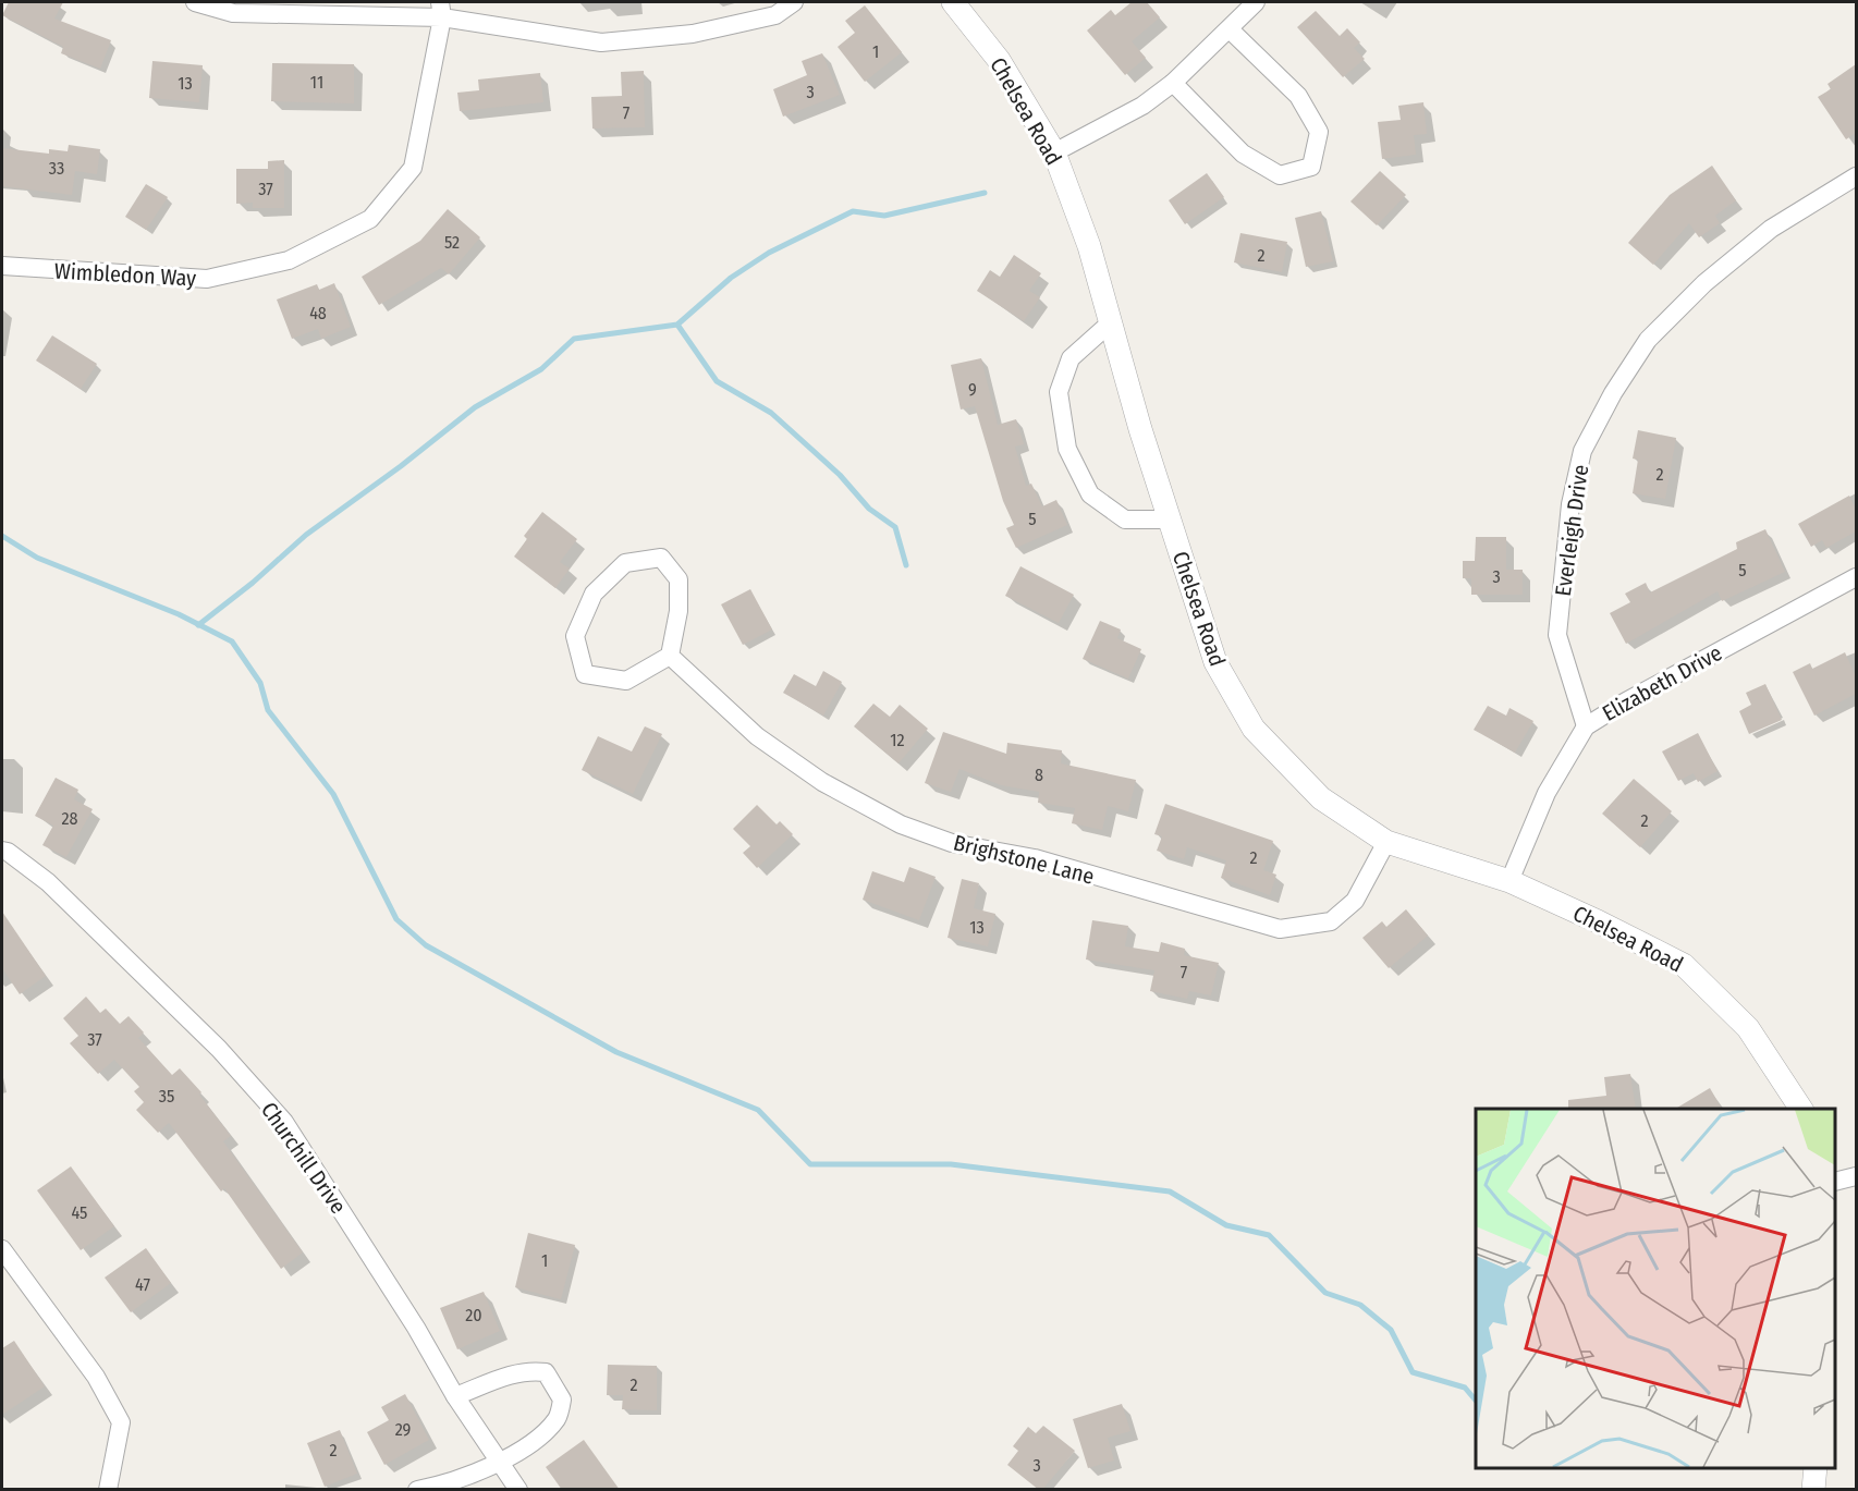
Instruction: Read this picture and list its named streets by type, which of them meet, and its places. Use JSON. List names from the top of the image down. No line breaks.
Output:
{"streets":{"street":["Chelsea Road","Wimbledon Way","Everleigh Drive","Elizabeth Drive","Brighstone Lane","Churchill Drive"]},"crossings":[["Chelsea Road","Elizabeth Drive"],["Chelsea Road","Brighstone Lane"],["Everleigh Drive","Elizabeth Drive"]],"house_numbers":["1","11","13","3","7","33","37","52","2","48","9","2","5","5","3","12","8","28","2","2","13","7","37","35","45","1","47","20","2","29","2","3"]}
